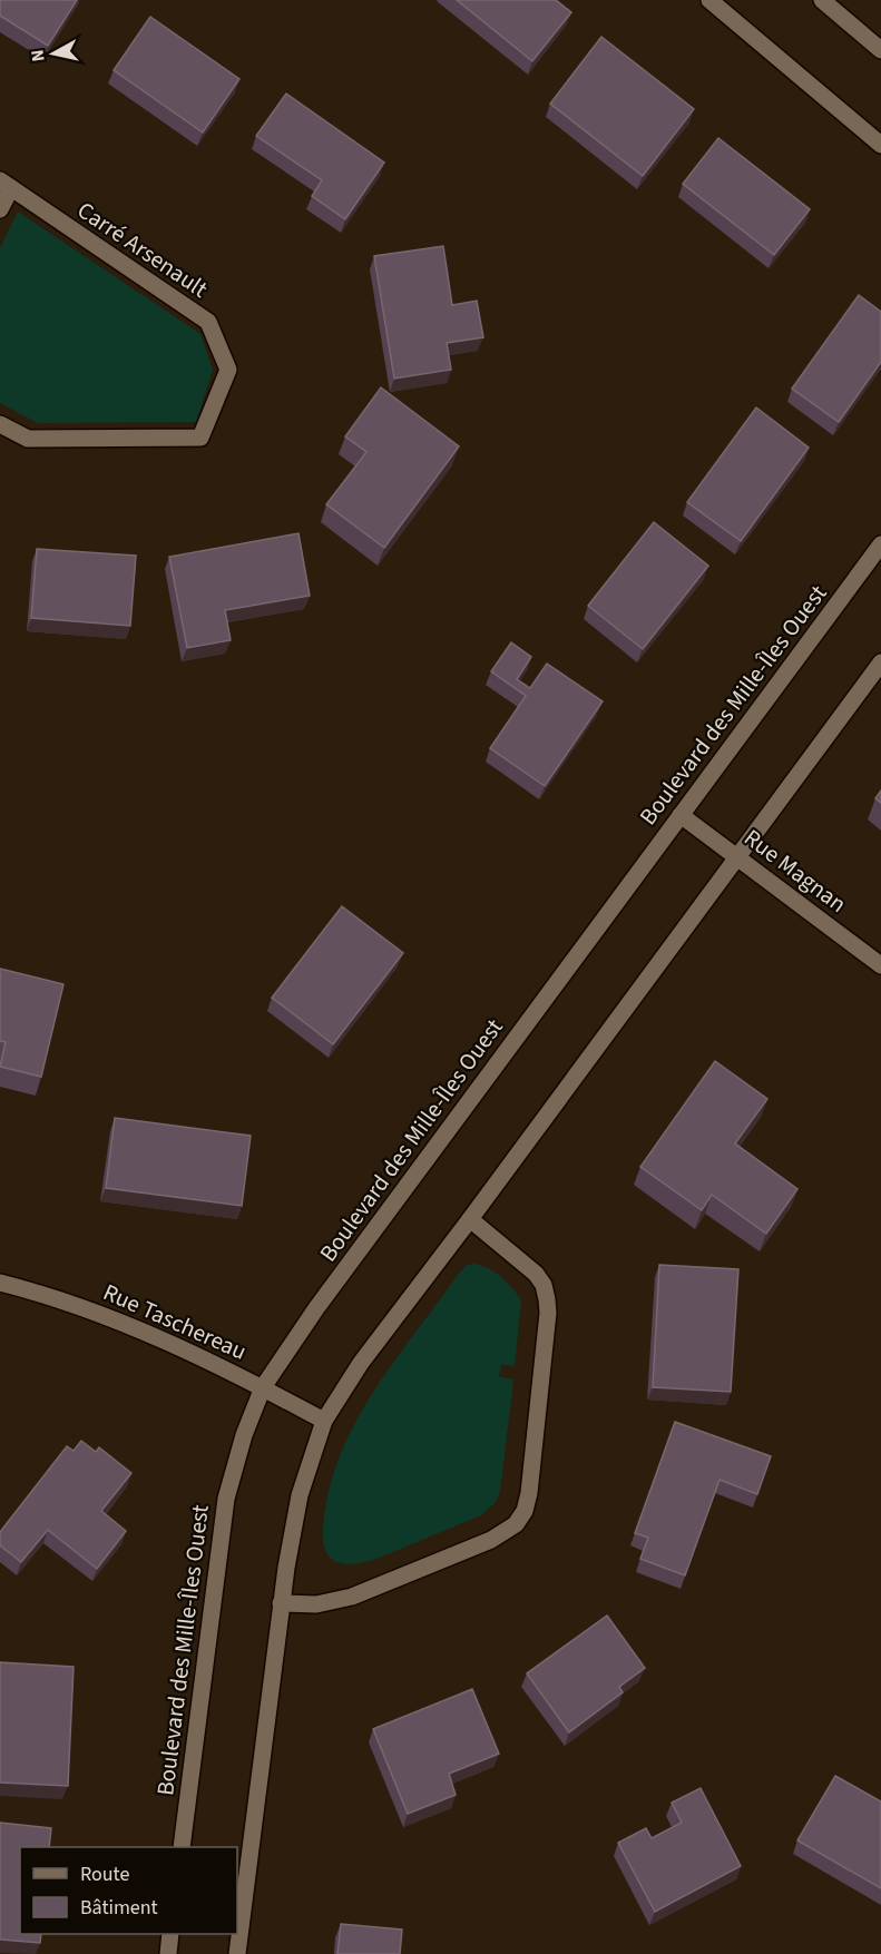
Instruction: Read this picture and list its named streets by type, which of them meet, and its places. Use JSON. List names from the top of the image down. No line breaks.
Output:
{"streets":{"street":["Carré Arsenault","Boulevard des Mille-Îles Ouest","Rue Magnan","Rue Taschereau"]},"crossings":[["Boulevard des Mille-Îles Ouest","Rue Magnan"],["Boulevard des Mille-Îles Ouest","Rue Taschereau"]],"legend":["Route","Bâtiment"],"north":"left"}
